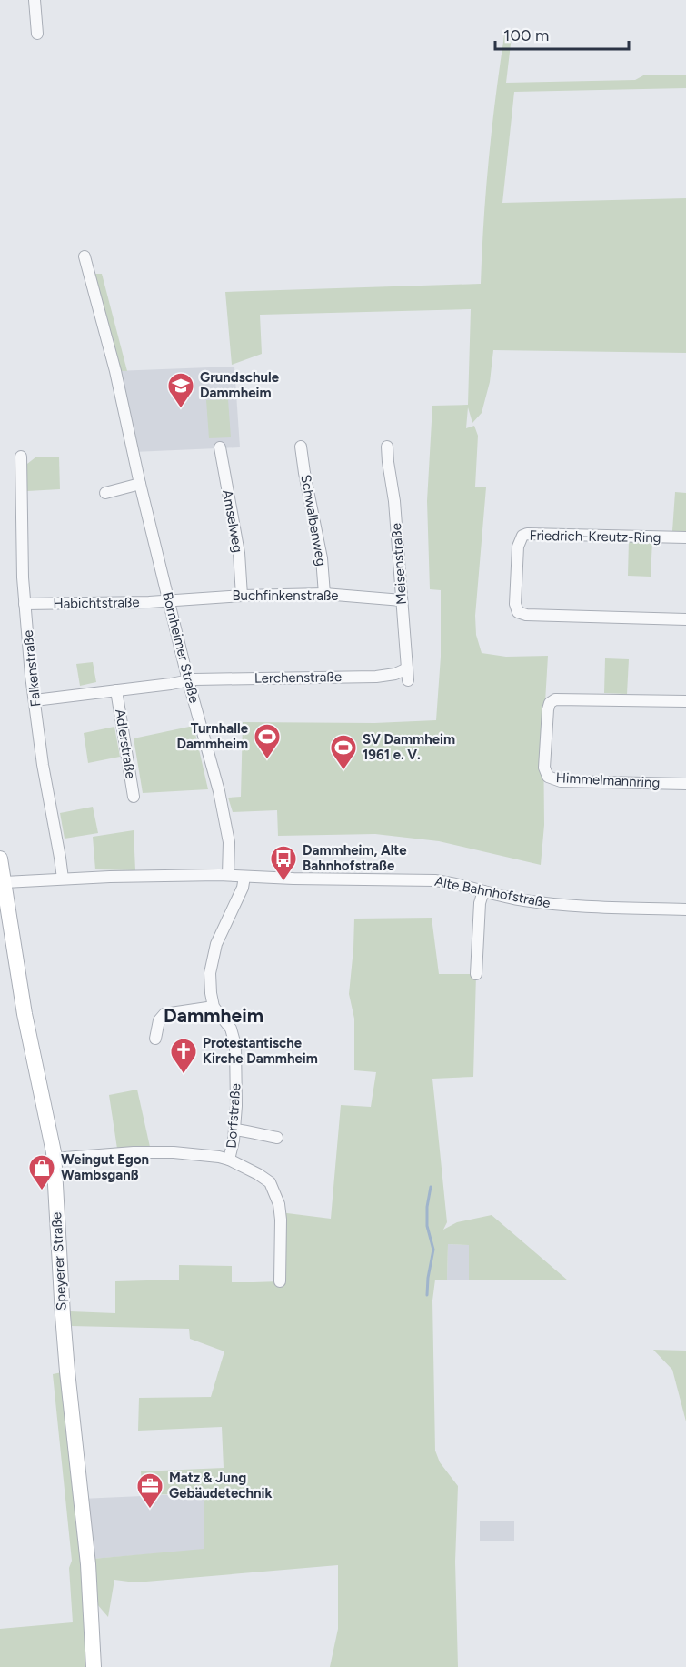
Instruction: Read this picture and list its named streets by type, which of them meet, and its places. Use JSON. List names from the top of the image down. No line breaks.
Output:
{"streets":{"street":["Schwalbenweg","Amselweg","Friedrich-Kreutz-Ring","Meisenstraße","Buchfinkenstraße","Habichtstraße","Bornheimer Straße","Falkenstraße","Lerchenstraße","Adlerstraße","Himmelmannring","Alte Bahnhofstraße","Dorfstraße","Speyerer Straße"]},"crossings":[["Schwalbenweg","Buchfinkenstraße"],["Amselweg","Buchfinkenstraße"],["Meisenstraße","Buchfinkenstraße"],["Meisenstraße","Lerchenstraße"],["Buchfinkenstraße","Habichtstraße"],["Buchfinkenstraße","Bornheimer Straße"],["Habichtstraße","Bornheimer Straße"],["Habichtstraße","Falkenstraße"],["Bornheimer Straße","Lerchenstraße"],["Bornheimer Straße","Adlerstraße"],["Bornheimer Straße","Alte Bahnhofstraße"],["Falkenstraße","Adlerstraße"],["Falkenstraße","Alte Bahnhofstraße"],["Lerchenstraße","Adlerstraße"],["Alte Bahnhofstraße","Speyerer Straße"],["Dorfstraße","Speyerer Straße"]],"districts":["Dammheim"],"places":{"school or university":["Grundschule Dammheim"],"sports":["Turnhalle Dammheim","SV Dammheim 1961 e. V."],"bus stop":["Dammheim, Alte Bahnhofstraße"],"church":["Protestantische Kirche Dammheim"],"shop":["Weingut Egon Wambsganß"],"office":["Matz & Jung Gebäudetechnik"]},"scale_bar":"100 m"}
